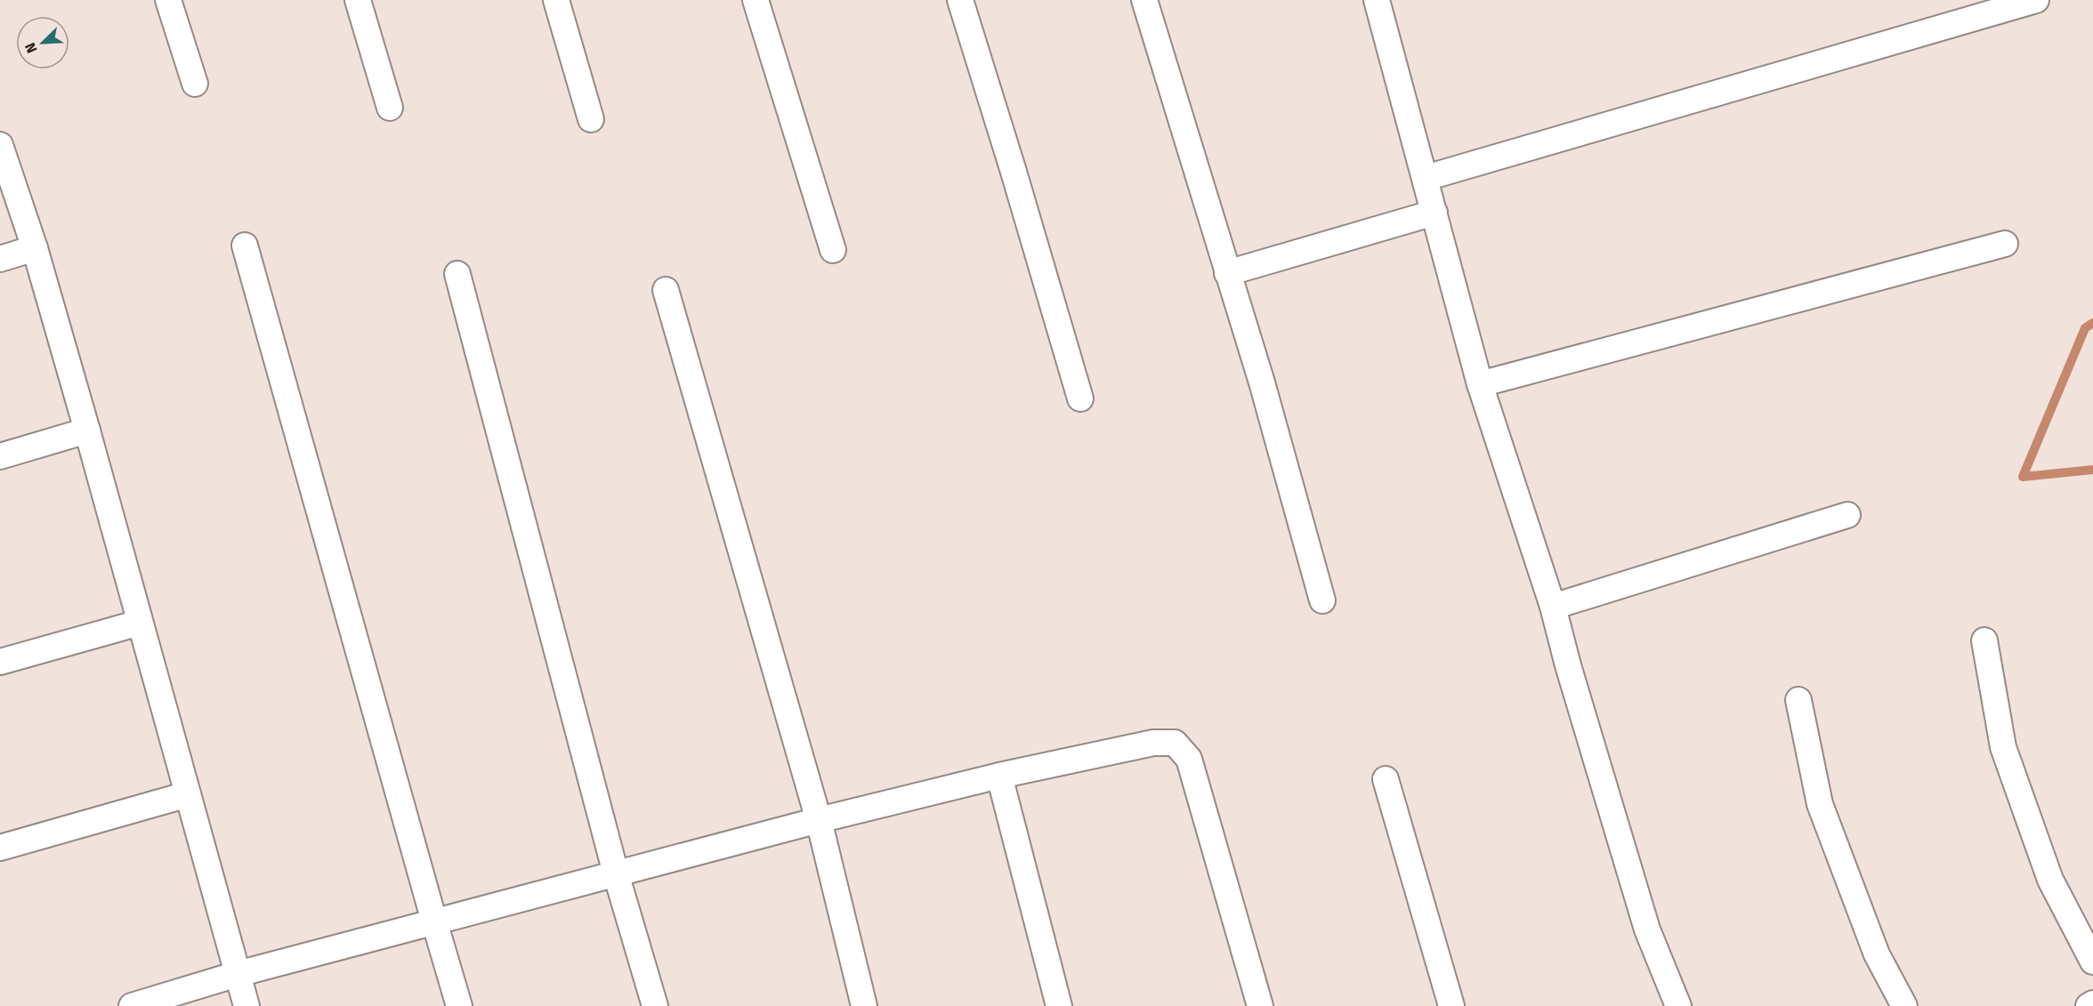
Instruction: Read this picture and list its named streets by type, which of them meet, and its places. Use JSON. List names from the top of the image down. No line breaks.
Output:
{"north":"bottom left"}
